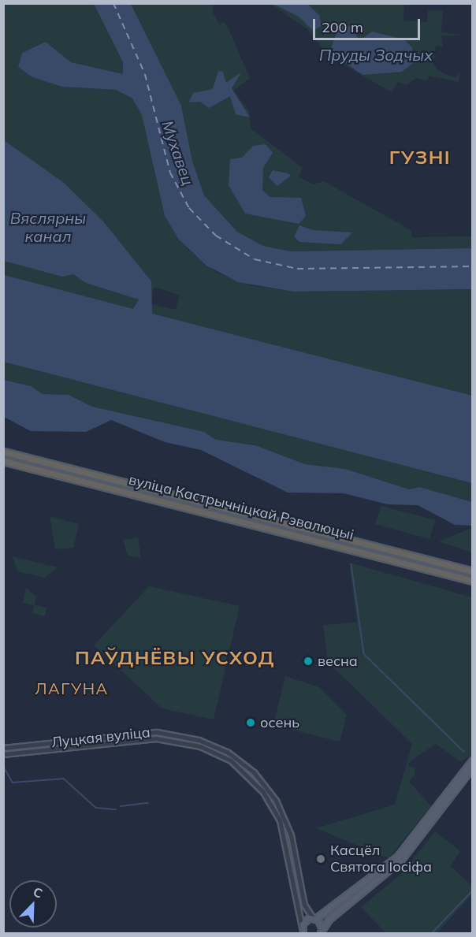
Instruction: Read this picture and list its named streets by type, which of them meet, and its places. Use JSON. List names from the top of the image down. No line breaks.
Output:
{"streets":{"highway":["вуліца Кастрычніцкай Рэвалюцыі"],"street":["Луцкая вуліца"]},"districts":["ГУЗНІ","ПАЎДНЁВЫ УСХОД","ЛАГУНА"],"water":["Пруды Зодчых","Мухавец","Вяслярны канал"],"places":["весна","осень","Касцёл Святога Іосіфа"],"scale_bar":"200 m","north":"top right"}
